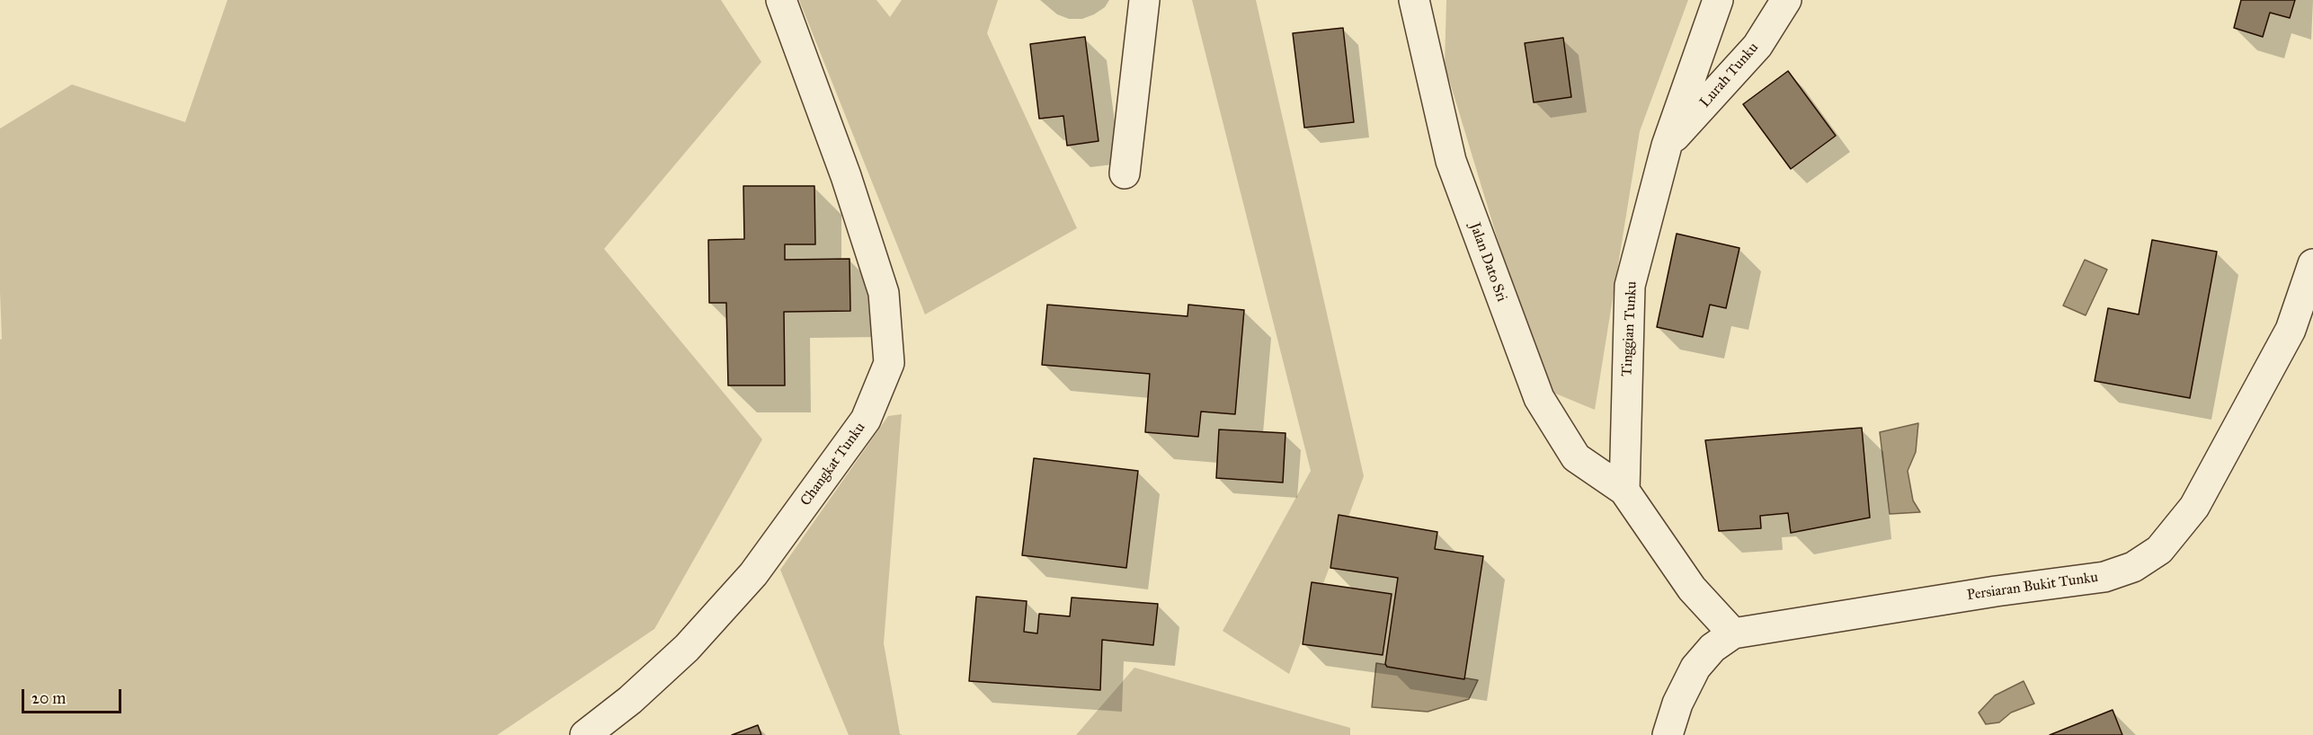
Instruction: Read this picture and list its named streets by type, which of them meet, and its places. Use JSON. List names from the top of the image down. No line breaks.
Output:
{"streets":{"street":["Lurah Tunku","Jalan Dato Sri","Tinggian Tunku","Changkat Tunku","Persiaran Bukit Tunku"]},"crossings":[["Lurah Tunku","Tinggian Tunku"],["Jalan Dato Sri","Tinggian Tunku"]],"scale_bar":"20 m"}
